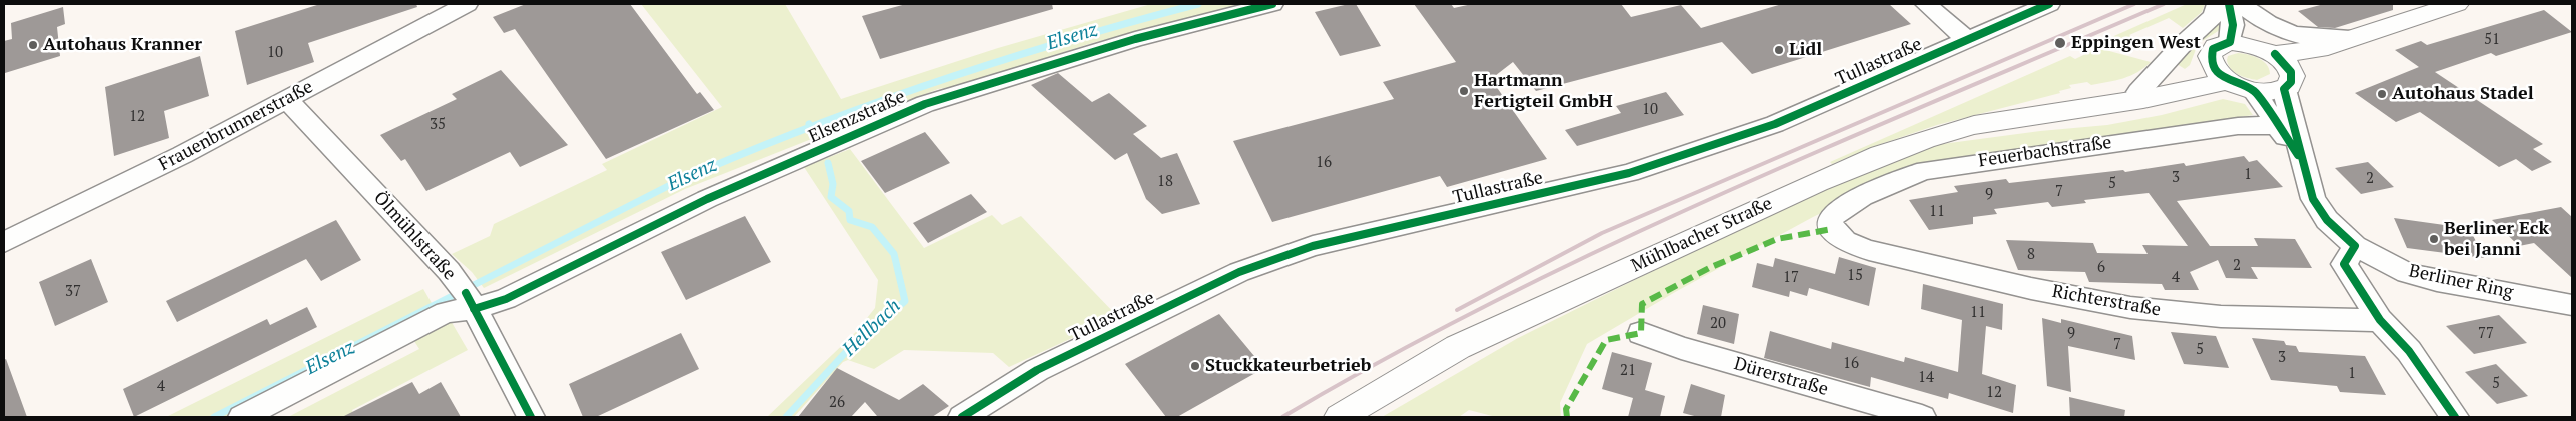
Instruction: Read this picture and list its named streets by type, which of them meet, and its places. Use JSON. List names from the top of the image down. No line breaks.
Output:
{"streets":{"street":["Tullastraße","Elsenzstraße","Frauenbrunnerstraße","Feuerbachstraße","Mühlbacher Straße","Ölmühlstraße","Berliner Ring","Richterstraße","Dürerstraße"]},"crossings":[["Elsenzstraße","Ölmühlstraße"],["Frauenbrunnerstraße","Ölmühlstraße"],["Feuerbachstraße","Berliner Ring"],["Feuerbachstraße","Richterstraße"]],"water":["Elsenz","Hellbach"],"places":["Eppingen West","Autohaus Kranner","Lidl","Hartmann Fertigteil GmbH","Autohaus Stadel","Berliner Eck bei Janni","Stuckkateurbetrieb"],"house_numbers":["51","10","10","12","35","16","1","3","2","18","5","7","9","11","8","2","6","15","17","4","37","11","20","9","77","7","5","3","16","21","1","14","5","4","12","26"]}
